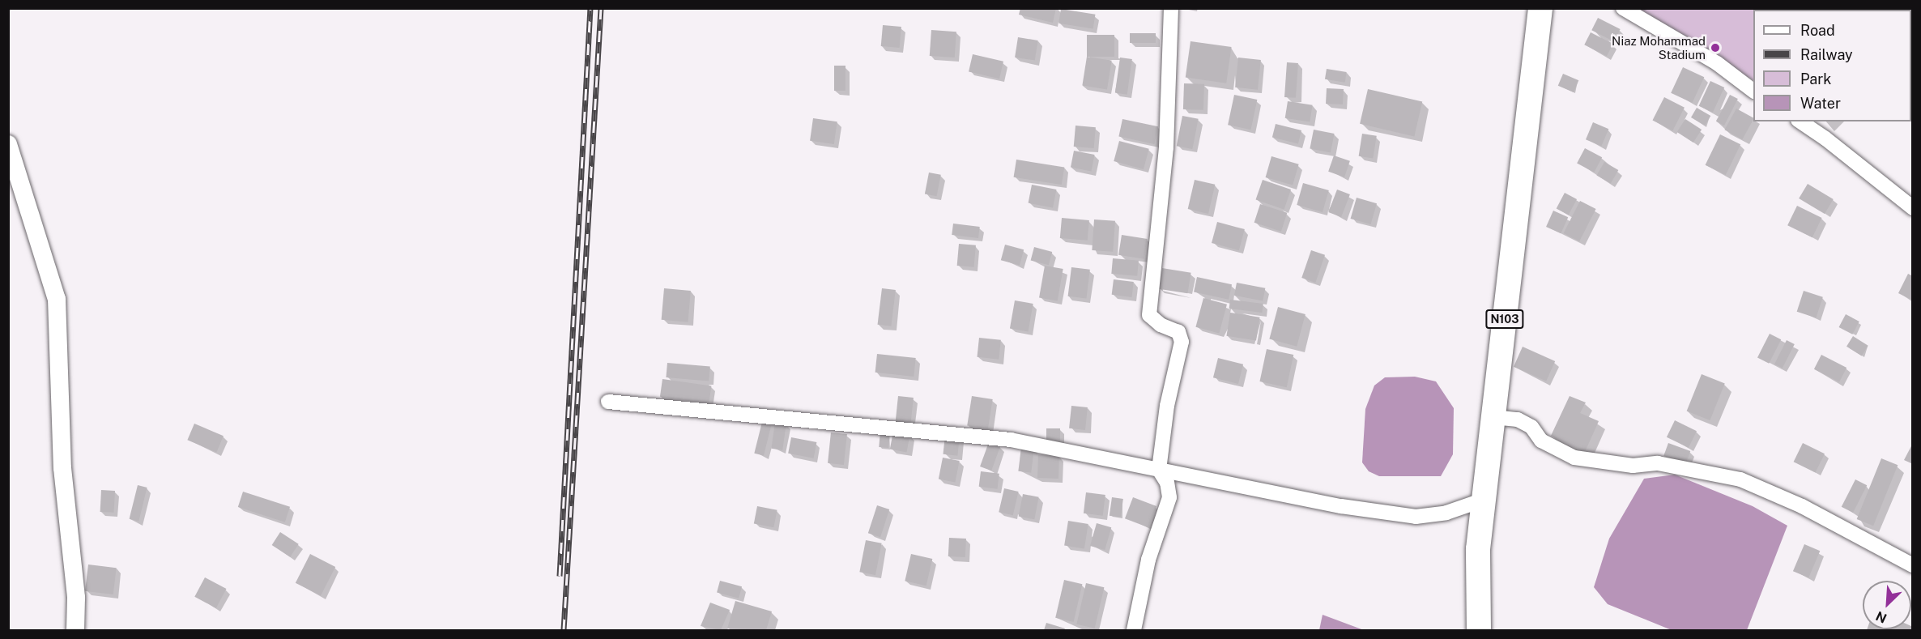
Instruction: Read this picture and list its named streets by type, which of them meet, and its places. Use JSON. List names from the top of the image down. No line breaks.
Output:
{"streets":{"highway":["N103"]},"places":["Niaz Mohammad Stadium"],"legend":["Road","Railway","Park","Water"],"north":"bottom left"}
